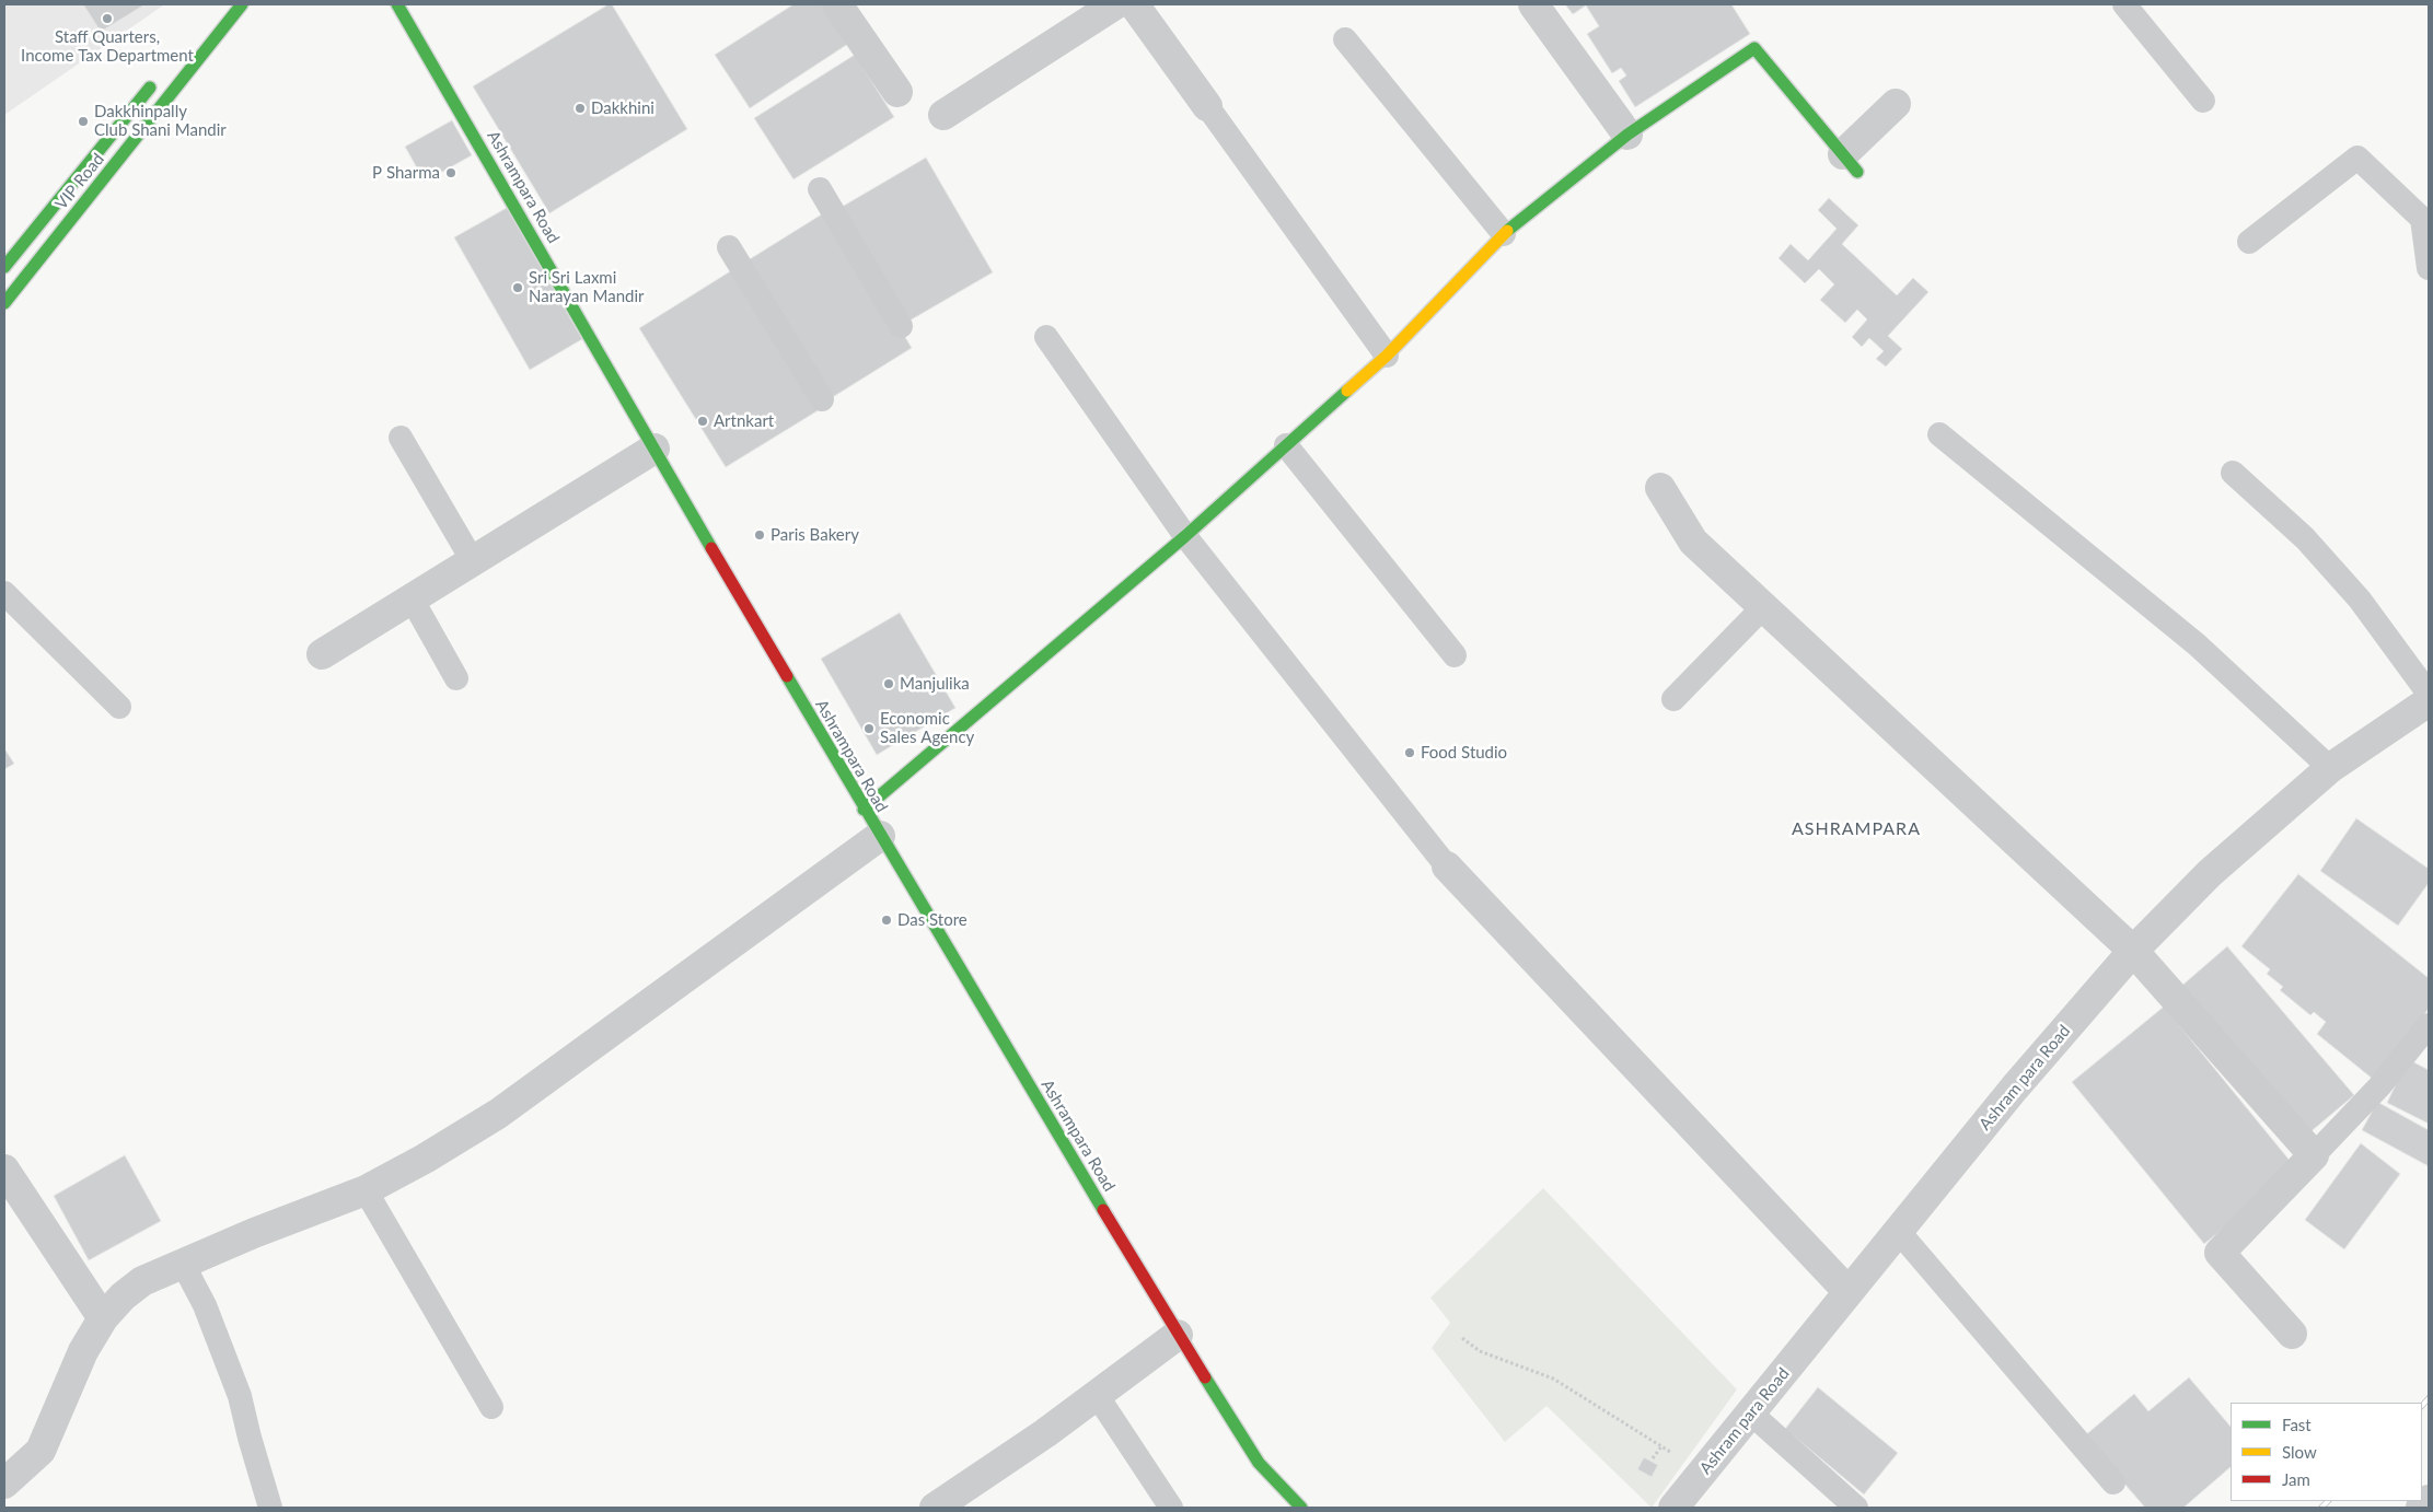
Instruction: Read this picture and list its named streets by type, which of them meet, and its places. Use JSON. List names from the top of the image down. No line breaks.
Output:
{"streets":{"street":["VIP Road","Ashrampara Road","Ashram para Road"]},"districts":["ASHRAMPARA"],"places":["Staff Quarters, Income Tax Department","Dakkhini","Dakkhinpally Club Shani Mandir","P Sharma","Sri Sri Laxmi Narayan Mandir","Artnkart","Paris Bakery","Manjulika","Economic Sales Agency","Food Studio","Das Store"],"legend":["Fast","Slow","Jam"]}
